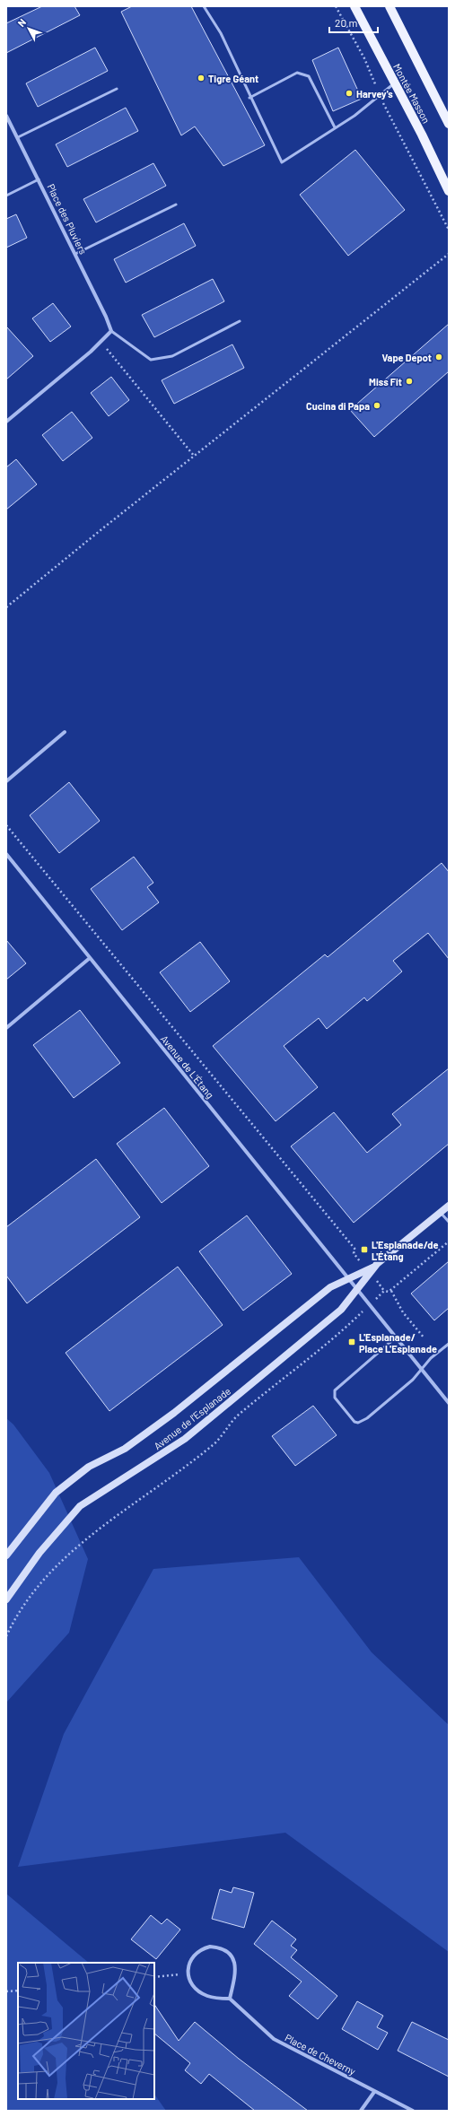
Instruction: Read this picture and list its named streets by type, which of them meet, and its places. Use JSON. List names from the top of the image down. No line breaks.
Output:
{"streets":{"main road":["Montée Masson"],"street":["Place des Pluviers","Avenue de L'Étang","Avenue de l'Esplanade","Place de Cheverny"]},"crossings":[["Avenue de L'Étang","Avenue de l'Esplanade"]],"places":{"other":["Tigre Géant","Harvey's","Vape Depot","Miss Fit","Cucina di Papa"],"transit":["L'Esplanade/de L'Étang","L'Esplanade/ Place L'Esplanade"]},"scale_bar":"20 m","north":"top left"}
